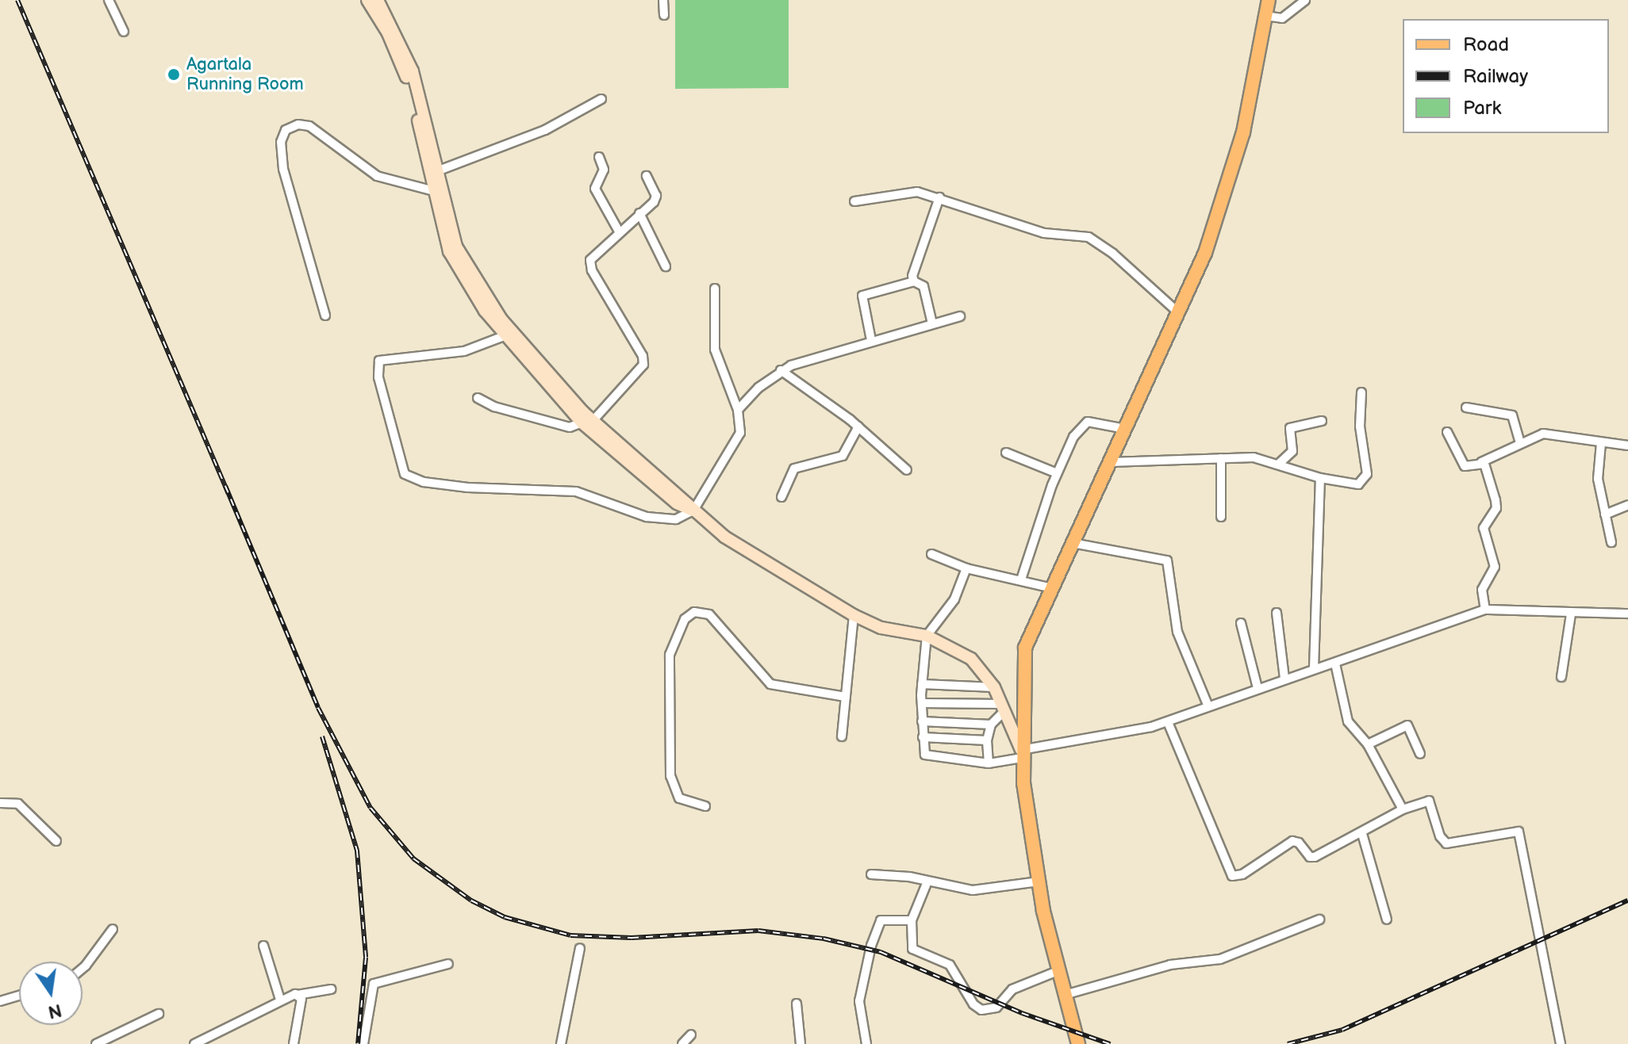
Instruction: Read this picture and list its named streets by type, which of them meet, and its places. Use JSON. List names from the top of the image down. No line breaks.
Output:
{"places":["Agartala Running Room"],"legend":["Road","Railway","Park"],"north":"bottom"}
